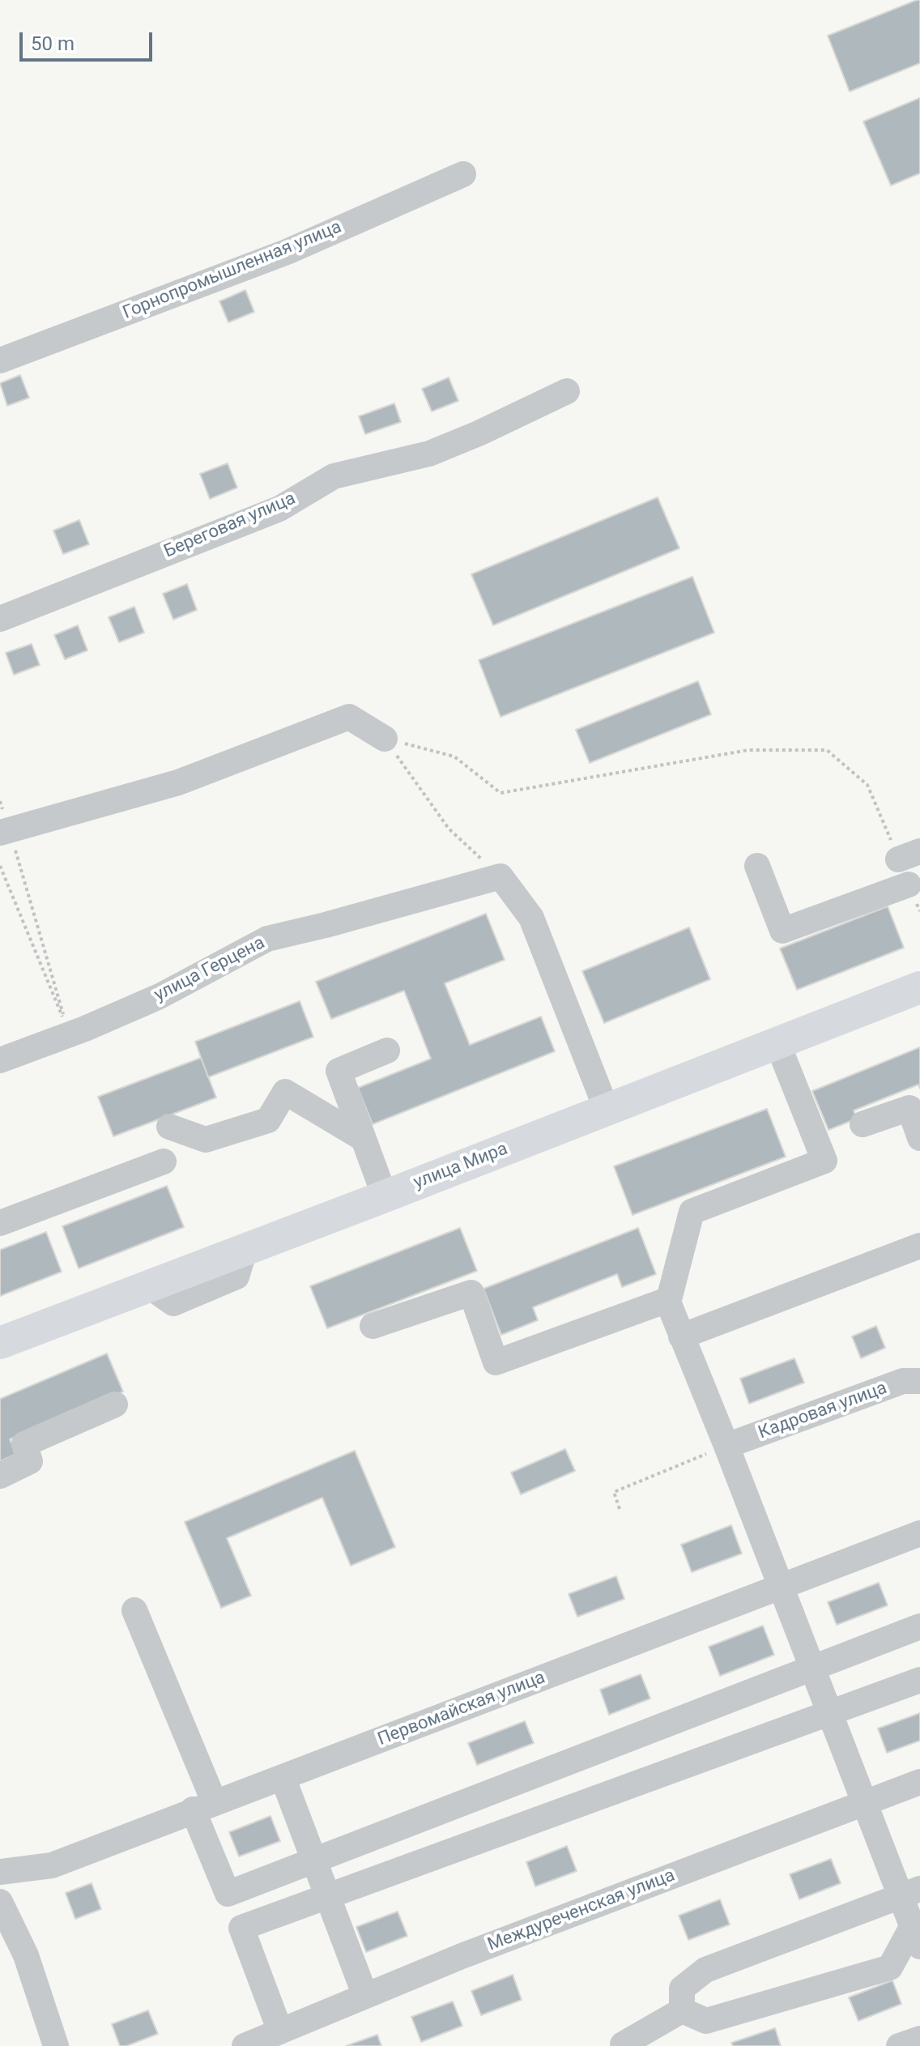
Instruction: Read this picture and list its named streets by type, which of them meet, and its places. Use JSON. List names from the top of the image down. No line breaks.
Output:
{"streets":{"main road":["улица Мира"],"street":["Горнопромышленная улица","Береговая улица","улица Герцена","Кадровая улица","Первомайская улица","Междуреченская улица"]},"scale_bar":"50 m"}
